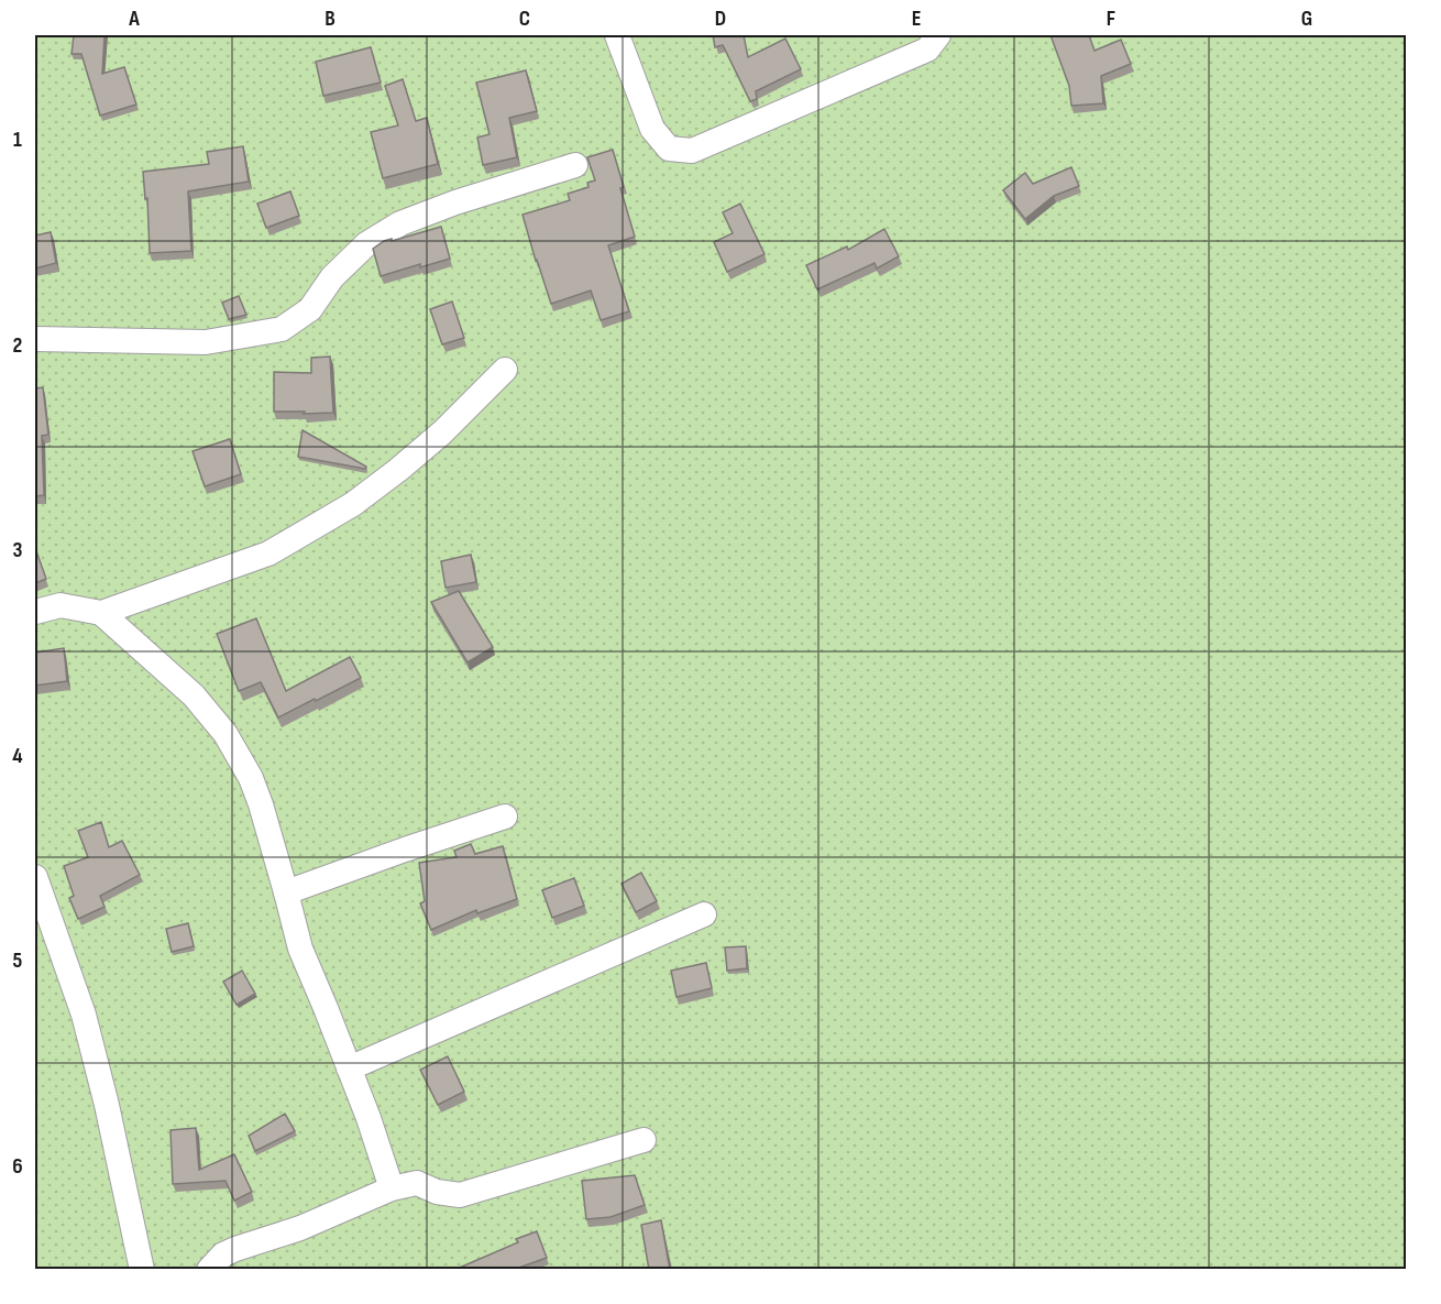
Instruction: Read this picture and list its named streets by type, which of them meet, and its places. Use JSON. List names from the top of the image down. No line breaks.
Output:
{"grid":{"columns":["A","B","C","D","E","F","G"],"rows":["1","2","3","4","5","6"]}}
